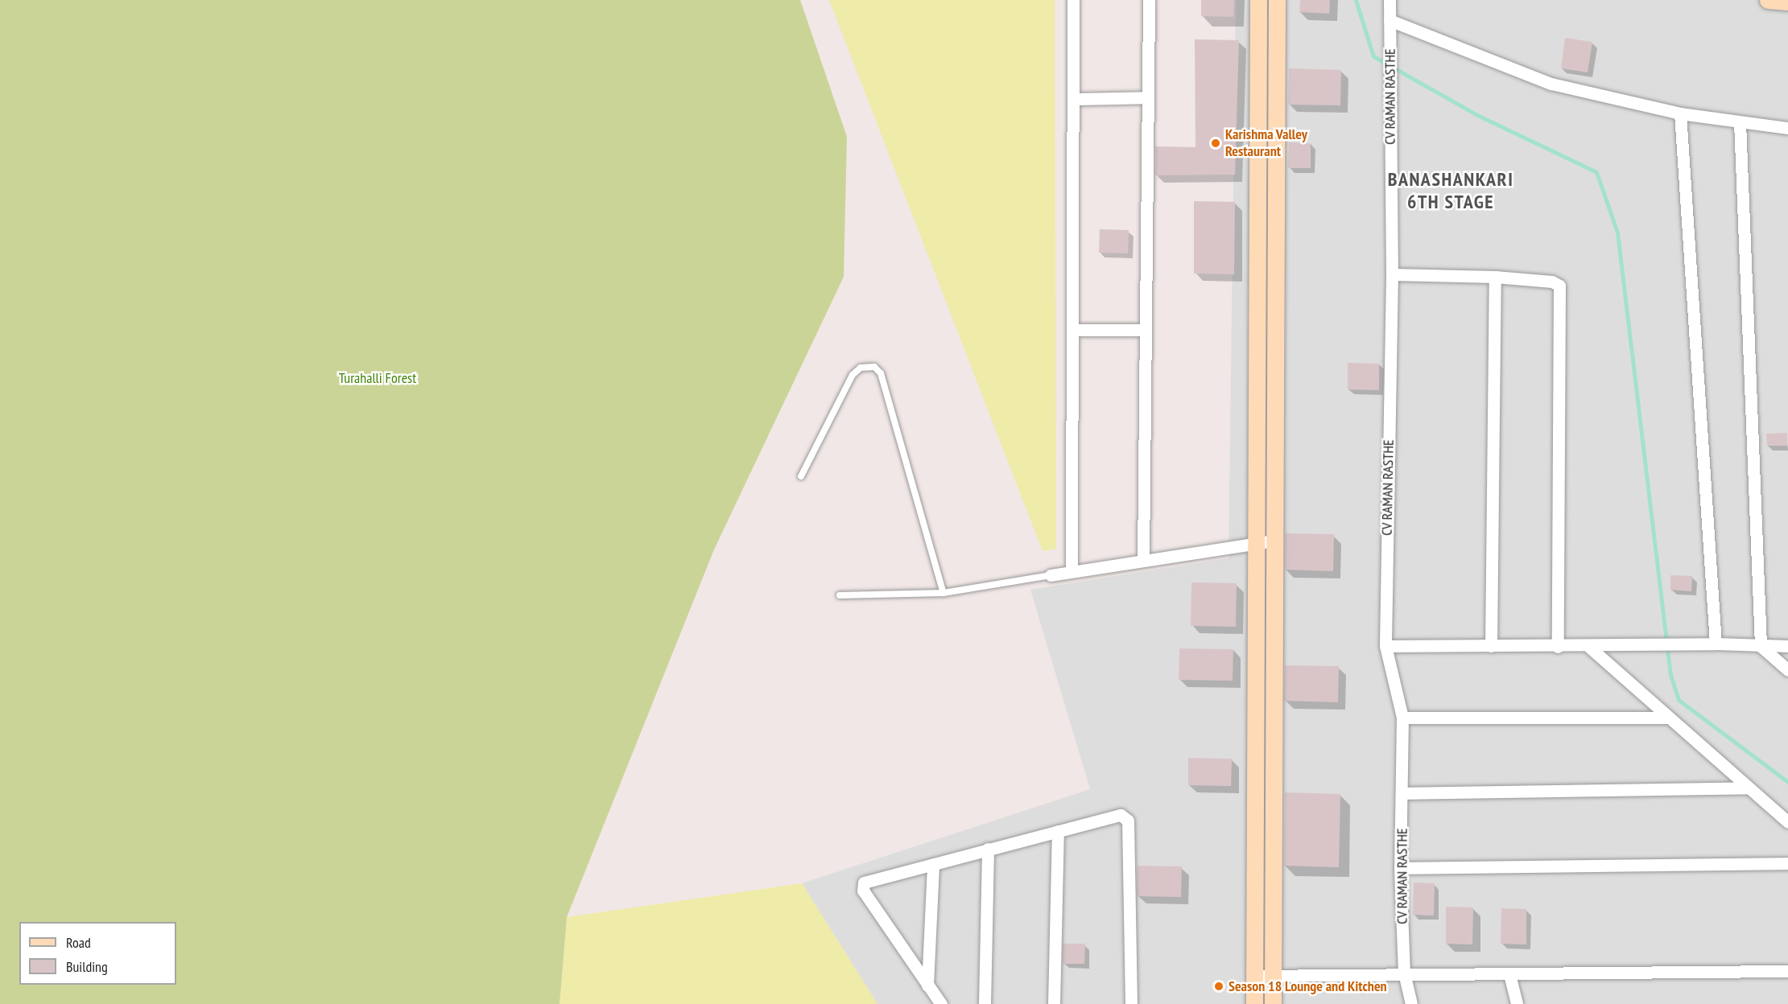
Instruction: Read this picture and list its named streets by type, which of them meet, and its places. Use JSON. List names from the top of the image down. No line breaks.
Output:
{"streets":{"street":["CV RAMAN RASTHE"]},"districts":["BANASHANKARI 6TH STAGE"],"parks":["Turahalli Forest"],"places":["Karishma Valley Restaurant","Season 18 Lounge and Kitchen"],"legend":["Road","Building"]}
